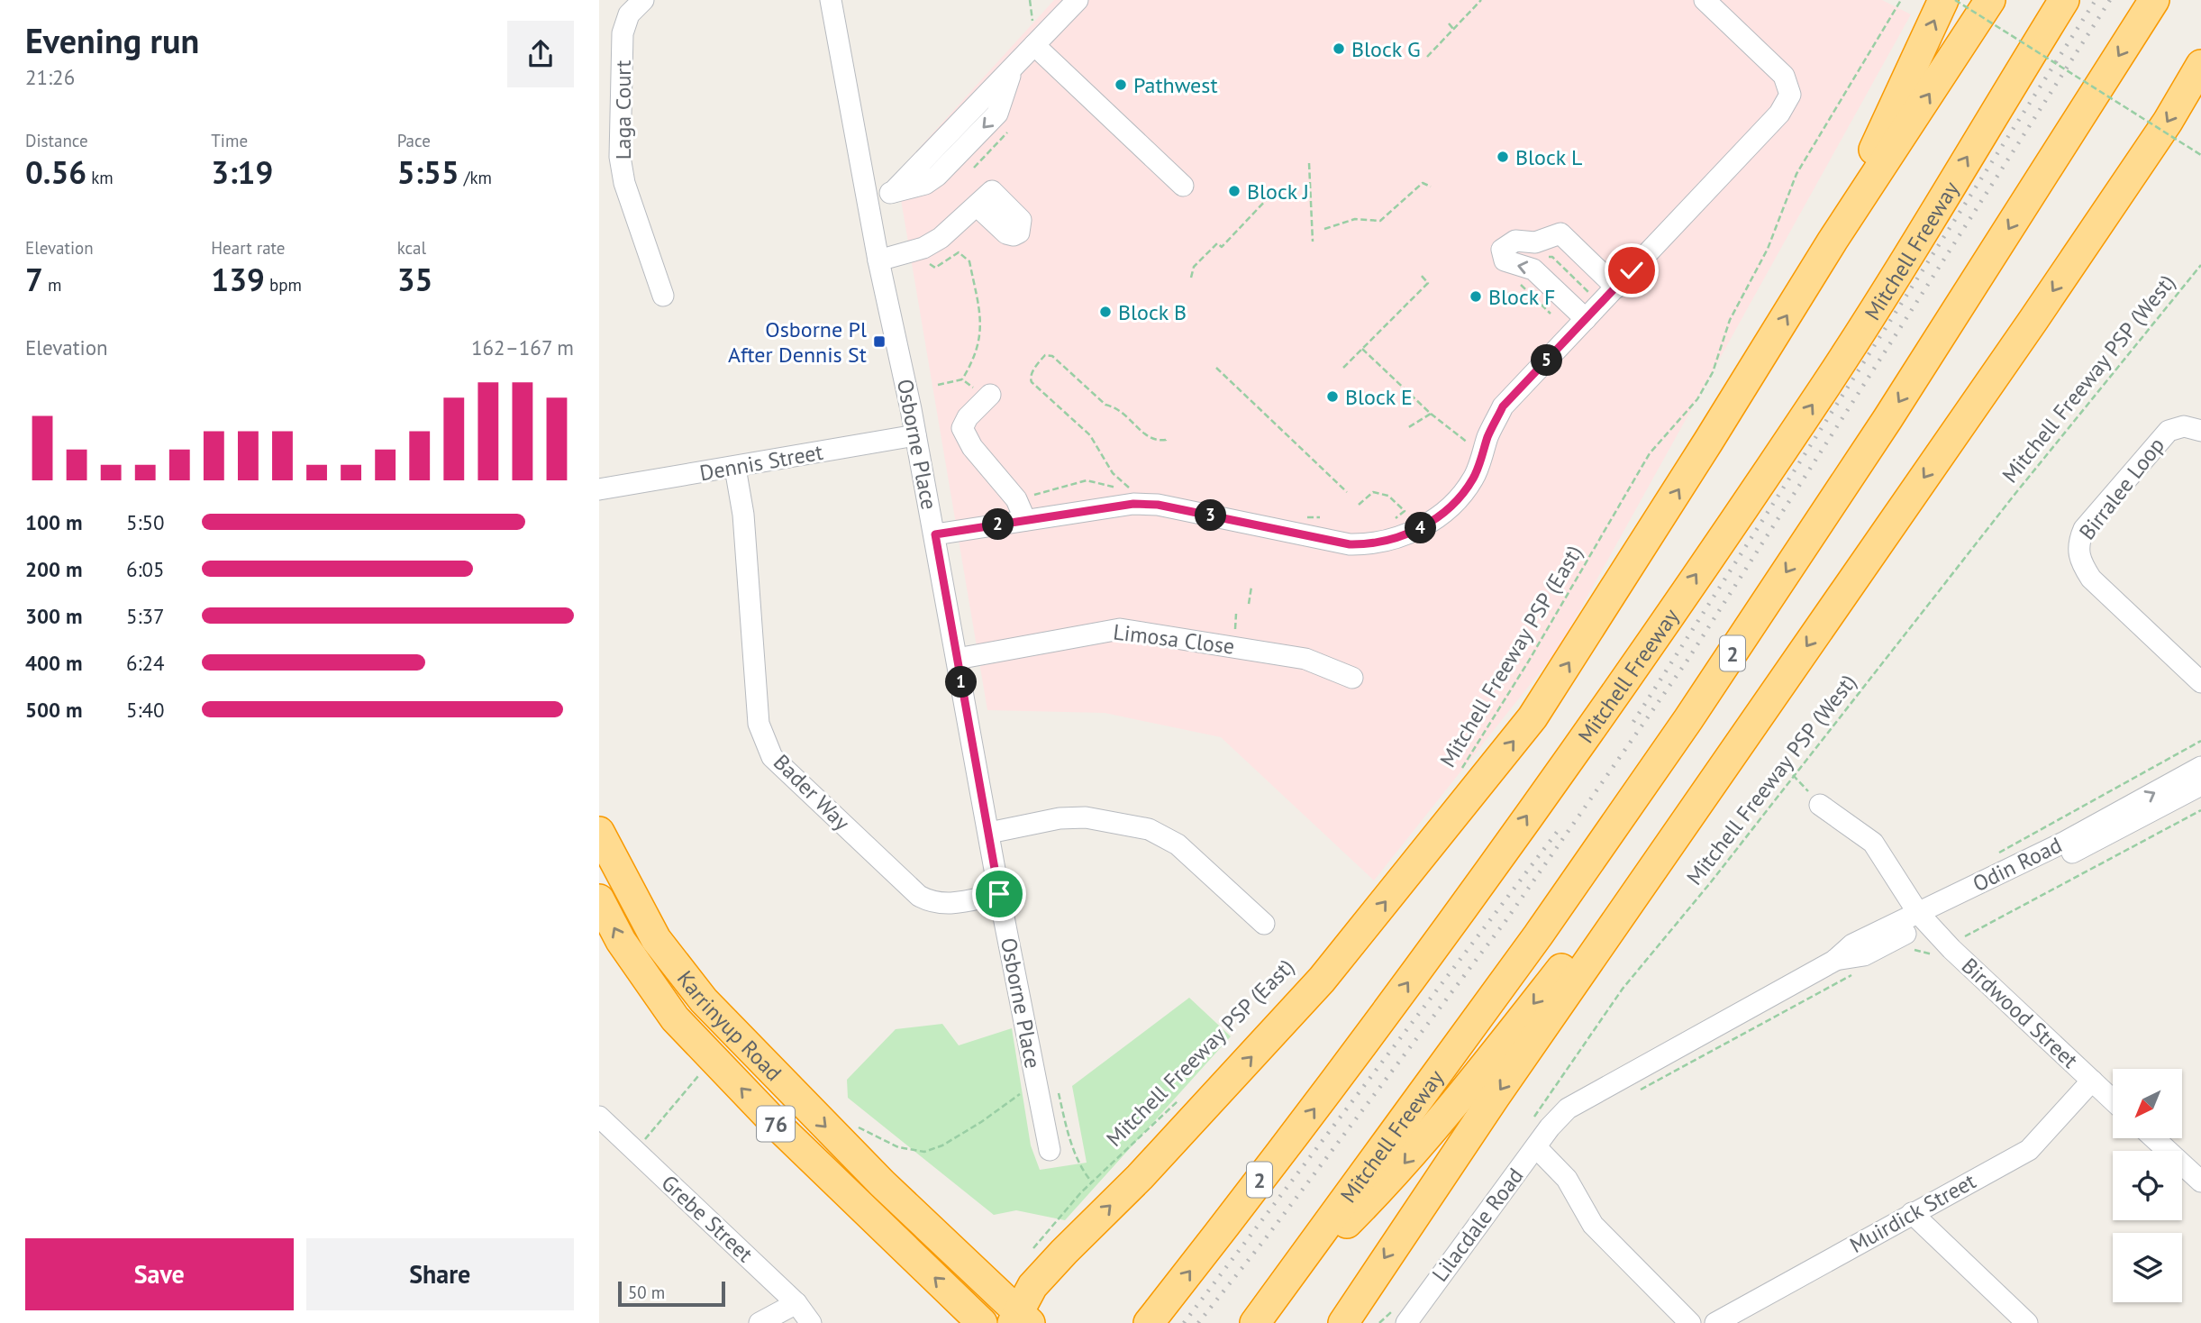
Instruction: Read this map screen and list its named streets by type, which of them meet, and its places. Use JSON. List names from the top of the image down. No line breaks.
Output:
{"streets":{"highway":["Mitchell Freeway","2","Karrinyup Road","76"],"street":["Laga Court","Osborne Place","Dennis Street","Birralee Loop","Limosa Close","Bader Way","Odin Road","Birdwood Street","Muirdick Street","Grebe Street","Lilacdale Road"],"path":["Mitchell Freeway PSP (West)","Mitchell Freeway PSP (East)"]},"crossings":[["Mitchell Freeway PSP (West)","Odin Road"],["Mitchell Freeway PSP (West)","Lilacdale Road"],["Osborne Place","Dennis Street"],["Osborne Place","Limosa Close"],["Osborne Place","Bader Way"],["Dennis Street","Bader Way"],["Odin Road","Birdwood Street"],["Odin Road","Lilacdale Road"],["Birdwood Street","Muirdick Street"]],"places":{"other":["Block G","Pathwest","Block L","Block J","Block F","Block B","Block E"],"transit":["Osborne Pl After Dennis St"]},"scale_bar":"50 m","north":"bottom left","page":{"heading":["Evening run","21:26"],"stats":[["Distance","0.56 km"],["Time","3:19"],["Pace","5:55 /km"],["Elevation","7 m"],["Heart rate","139 bpm"],["kcal","35"]],"chart":["Elevation","162–167 m"],"pins":["5","3","2","4","1"],"list":[{"name":"100 m","note":"5:50"},{"name":"200 m","note":"6:05"},{"name":"300 m","note":"5:37"},{"name":"400 m","note":"6:24"},{"name":"500 m","note":"5:40"}],"buttons":["Save","Share"],"scale":"50 m"}}
